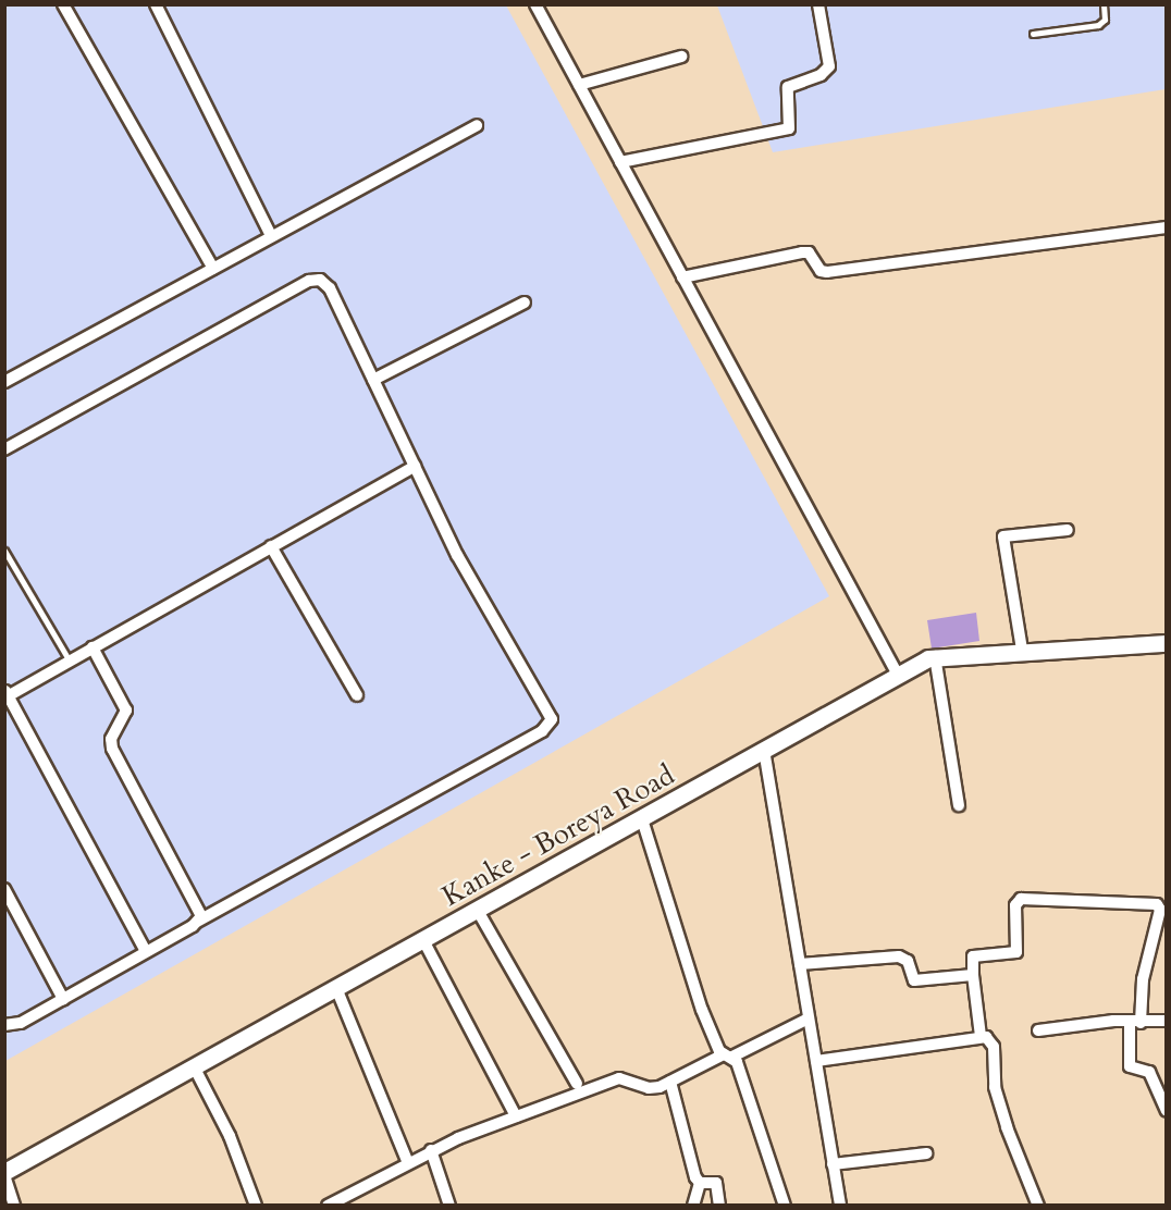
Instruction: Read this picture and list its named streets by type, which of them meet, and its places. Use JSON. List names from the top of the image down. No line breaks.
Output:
{"streets":{"street":["Kanke - Boreya Road"]}}
